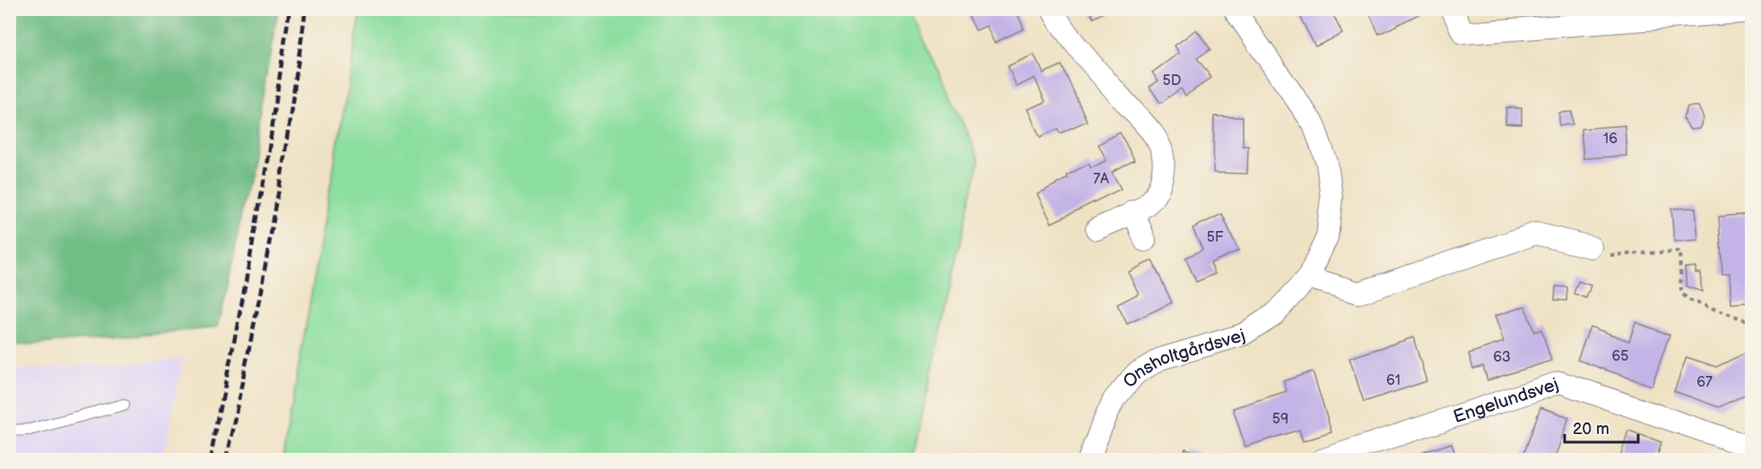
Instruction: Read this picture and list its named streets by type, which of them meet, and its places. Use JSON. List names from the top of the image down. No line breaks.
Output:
{"streets":{"street":["Onsholtgårdsvej","Engelundsvej"]},"house_numbers":["5D","16","7A","5F","65","63","61","67","59"],"scale_bar":"20 m"}
